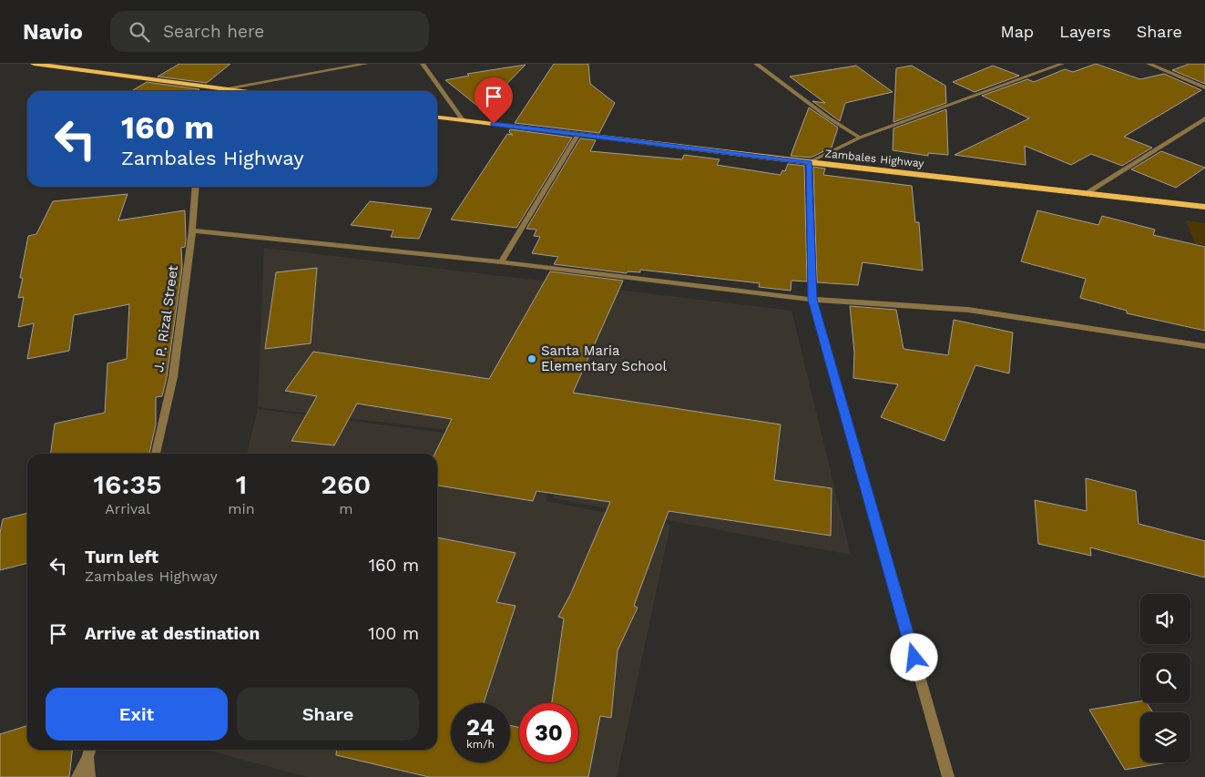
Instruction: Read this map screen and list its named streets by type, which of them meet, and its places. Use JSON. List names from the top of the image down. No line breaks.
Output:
{"streets":{"main road":["Zambales Highway"],"street":["J. P. Rizal Street"]},"places":["Santa Maria Elementary School"],"page":{"header":"Navio","search":"Search here","nav":["Map","Layers","Share"],"turn":["160 m","Zambales Highway"],"eta":["16:35","Arrival","1","min","260","m"],"list":[{"name":"Turn left","note":"Zambales Highway","value":"160 m"},{"name":"Arrive at destination","value":"100 m"}],"buttons":["Exit","Share"],"speed":"24 km/h","limit":"30"}}
